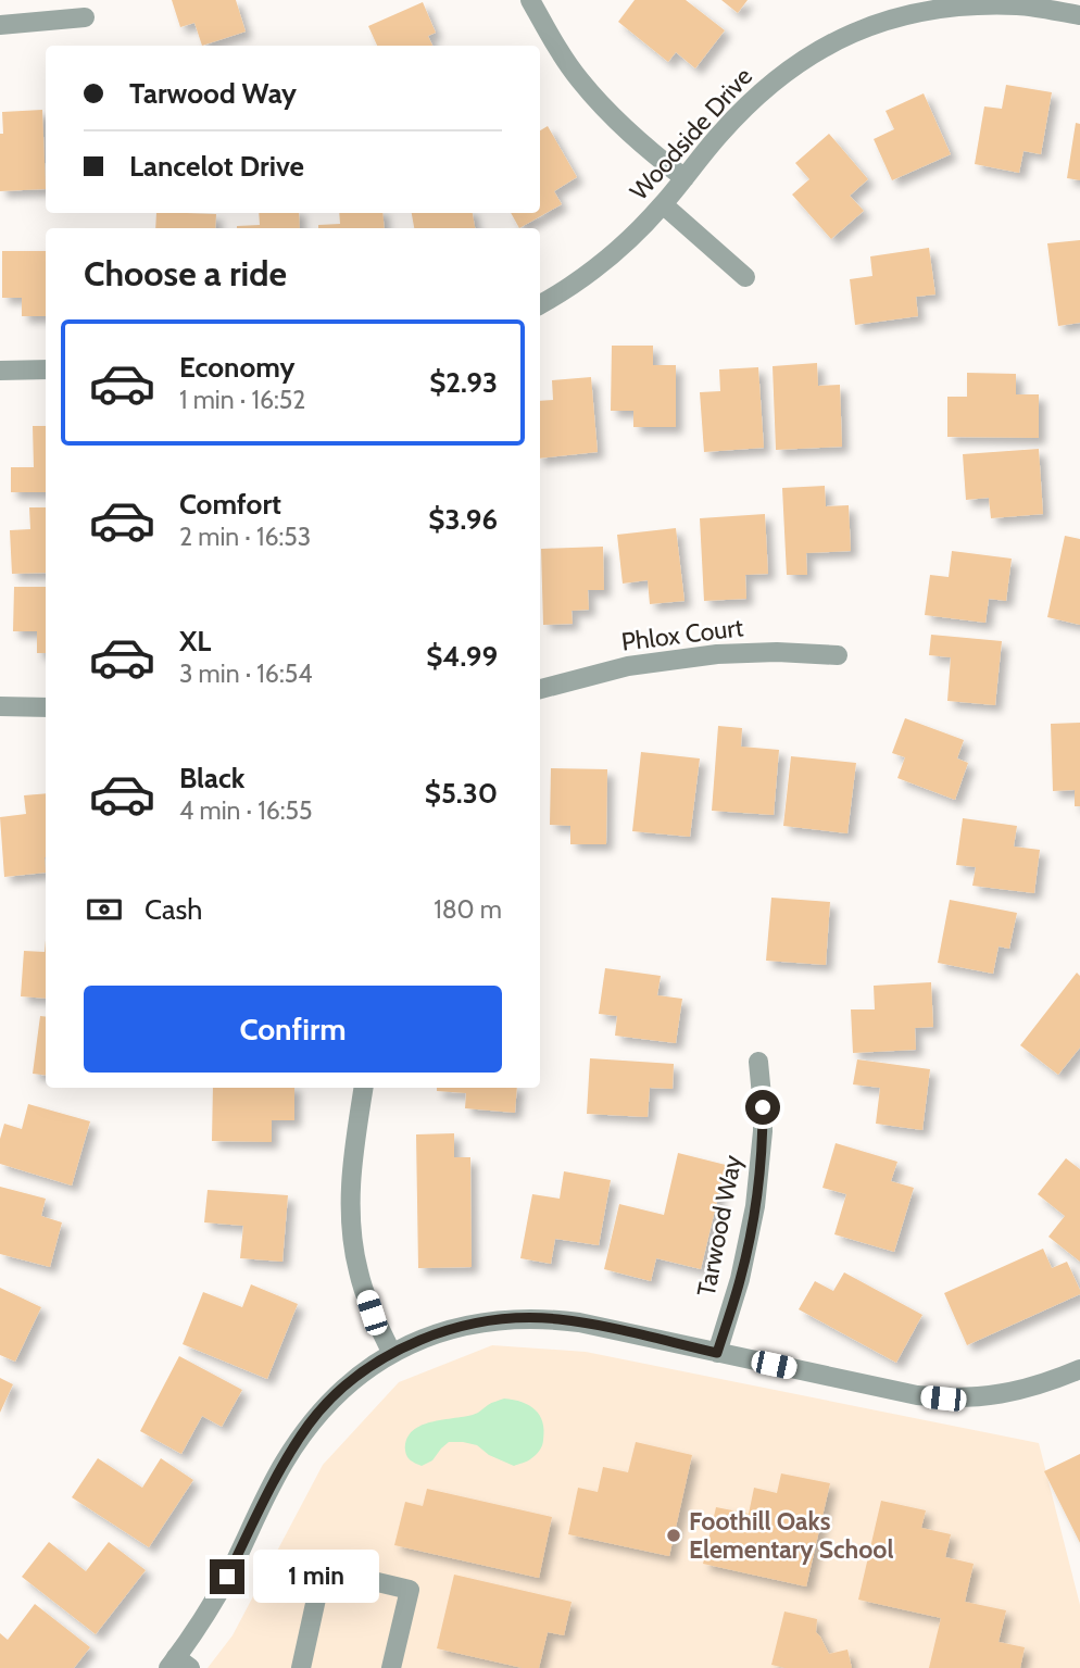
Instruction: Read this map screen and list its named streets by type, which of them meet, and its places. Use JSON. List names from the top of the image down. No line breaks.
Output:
{"streets":{"street":["Woodside Drive","Phlox Court","Tarwood Way"]},"places":["Foothill Oaks Elementary School"],"page":{"banner":["Tarwood Way","Lancelot Drive"],"heading":"Choose a ride","list":[{"name":"Economy","note":"1 min · 16:52","value":"$2.93"},{"name":"Comfort","note":"2 min · 16:53","value":"$3.96"},{"name":"XL","note":"3 min · 16:54","value":"$4.99"},{"name":"Black","note":"4 min · 16:55","value":"$5.30"}],"pay":["Cash","180 m"],"buttons":"Confirm","bubble":"1 min"}}
